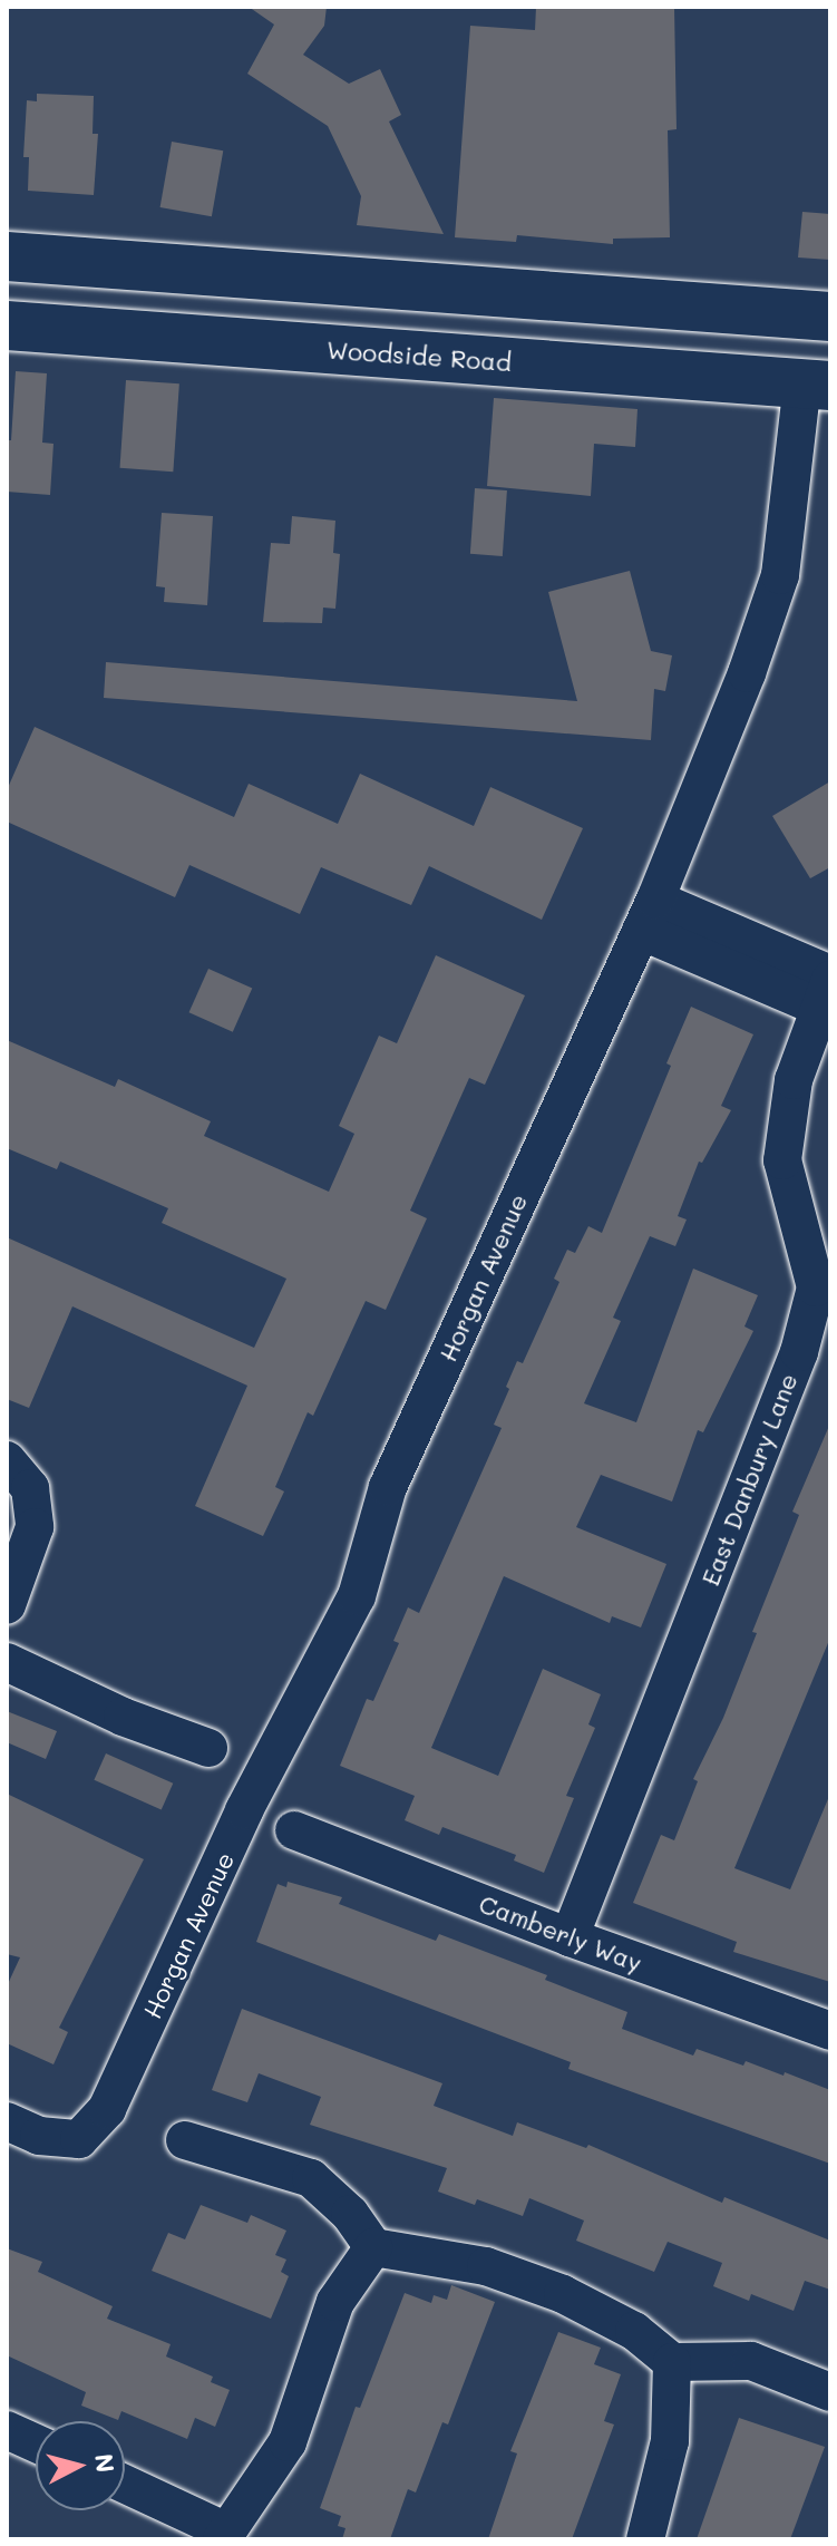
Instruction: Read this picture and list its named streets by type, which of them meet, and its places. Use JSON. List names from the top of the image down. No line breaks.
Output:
{"streets":{"main road":["Woodside Road"],"street":["Horgan Avenue","East Danbury Lane","Camberly Way"]},"crossings":[["Woodside Road","Horgan Avenue"],["East Danbury Lane","Camberly Way"]],"north":"right"}
